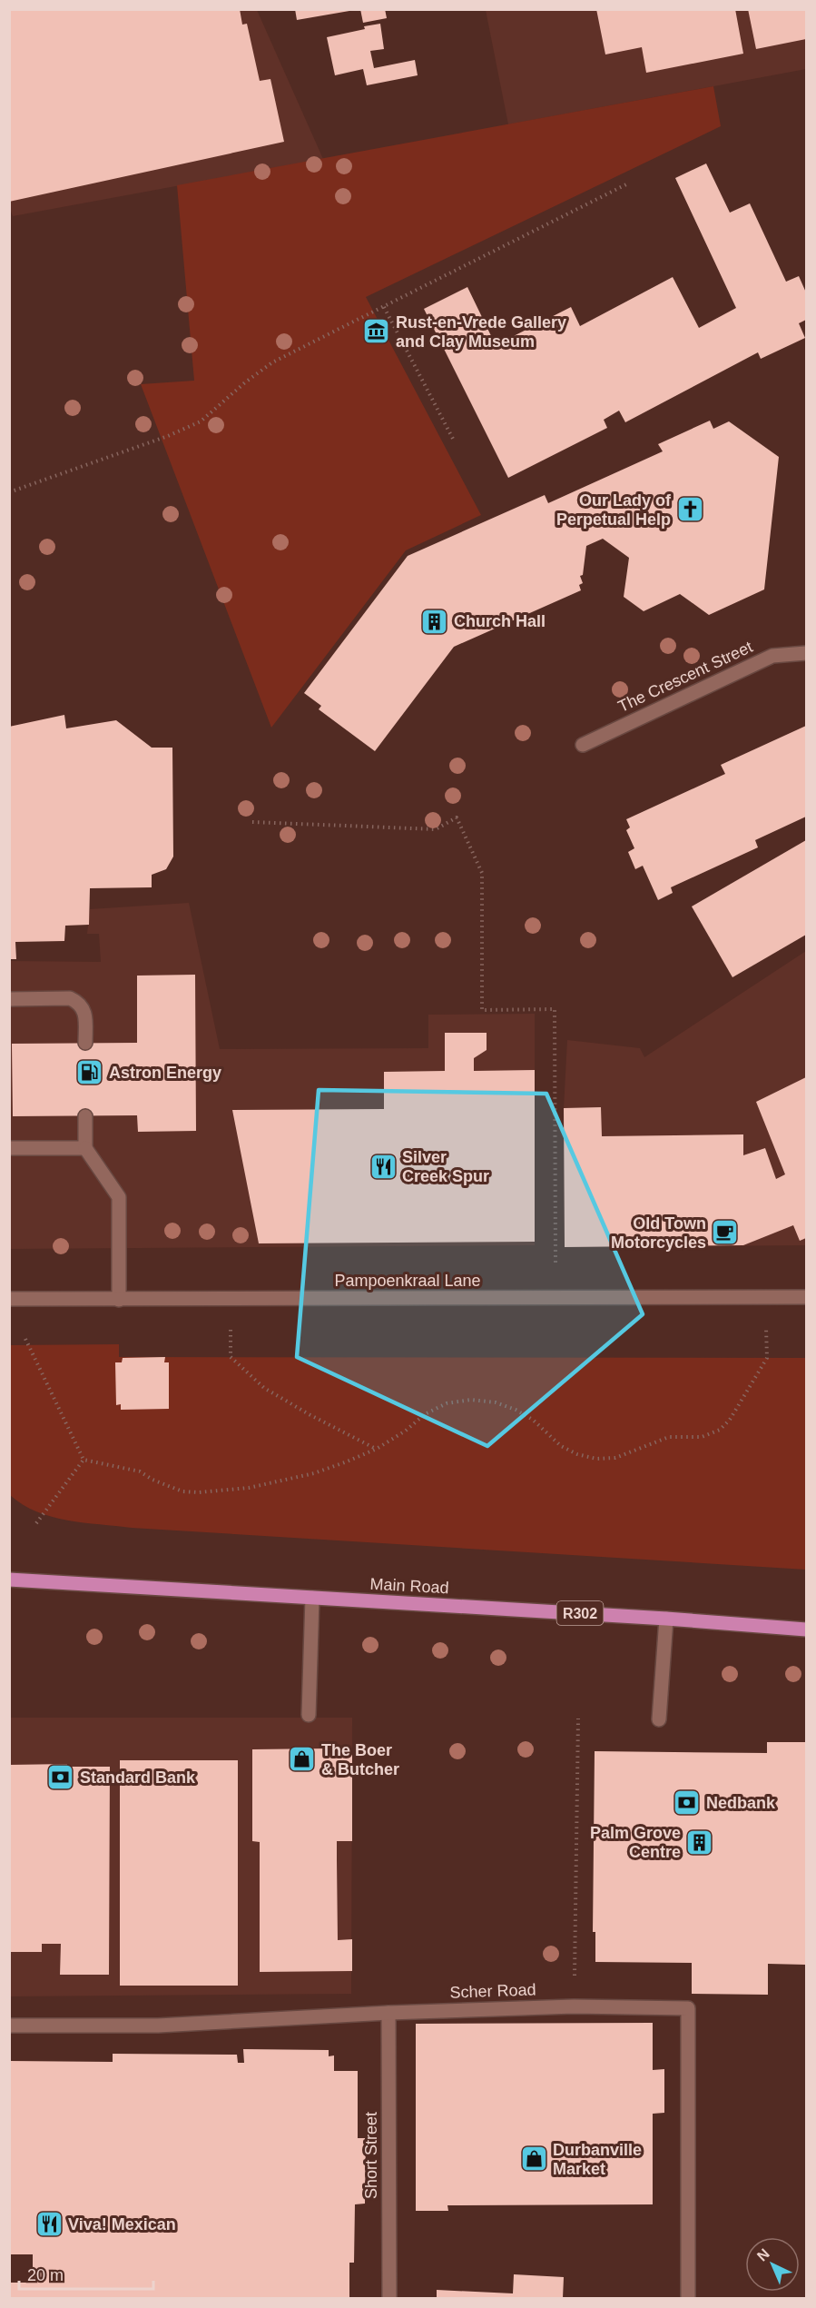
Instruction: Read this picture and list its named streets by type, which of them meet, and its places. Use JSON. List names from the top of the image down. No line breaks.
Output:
{"streets":{"main road":["Main Road","R302"],"lane":["The Crescent Street","Pampoenkraal Lane","Scher Road","Short Street"]},"crossings":[["Scher Road","Short Street"]],"places":{"museum":["Rust-en-Vrede Gallery and Clay Museum"],"church":["Our Lady of Perpetual Help"],"building":["Church Hall","Palm Grove Centre"],"fuel station":["Astron Energy"],"restaurant":["Silver Creek Spur","Viva! Mexican"],"cafe":["Old Town Motorcycles"],"shop":["The Boer & Butcher","Durbanville Market"],"bank":["Standard Bank","Nedbank"]},"scale_bar":"20 m","north":"top left"}
